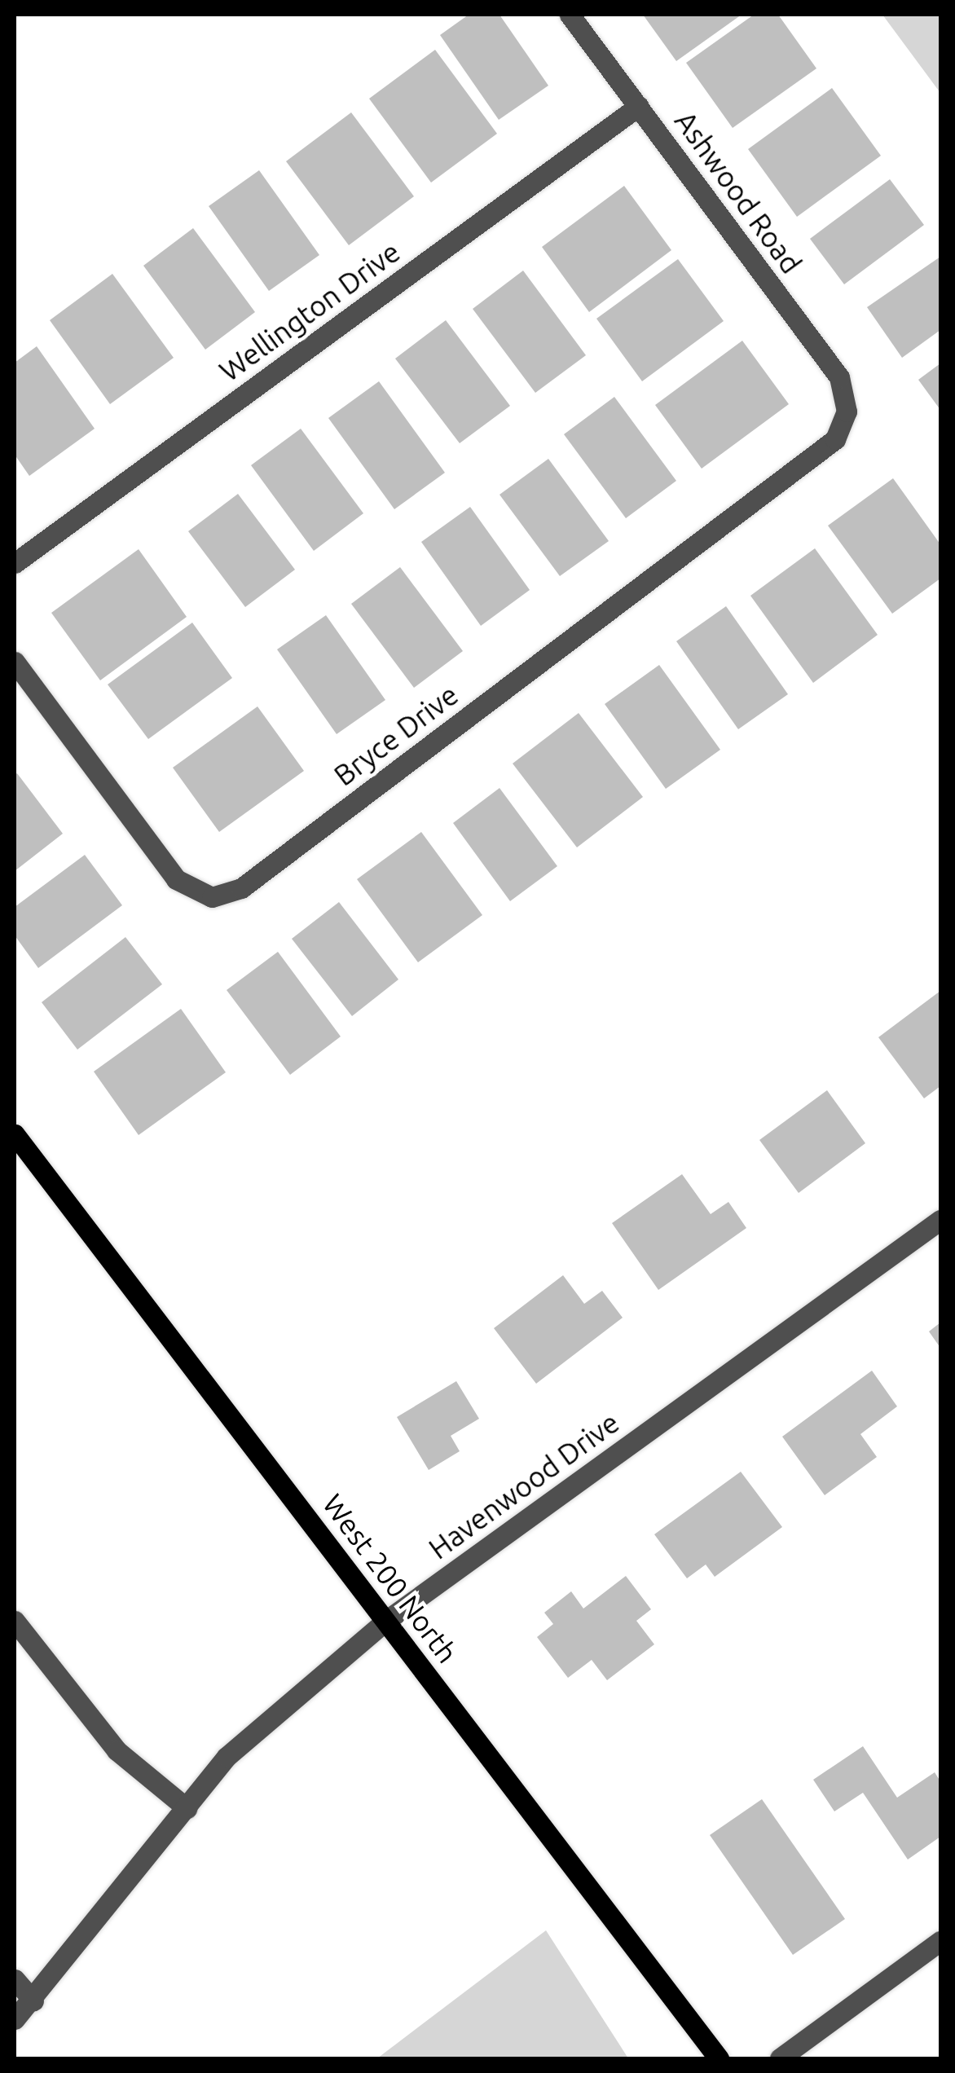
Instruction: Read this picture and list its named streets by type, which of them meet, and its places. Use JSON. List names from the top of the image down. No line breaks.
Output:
{"streets":{"main road":["West 200 North"],"street":["Ashwood Road","Wellington Drive","Bryce Drive","Havenwood Drive"]},"crossings":[["Ashwood Road","Wellington Drive"],["Ashwood Road","Bryce Drive"],["Havenwood Drive","West 200 North"]]}
